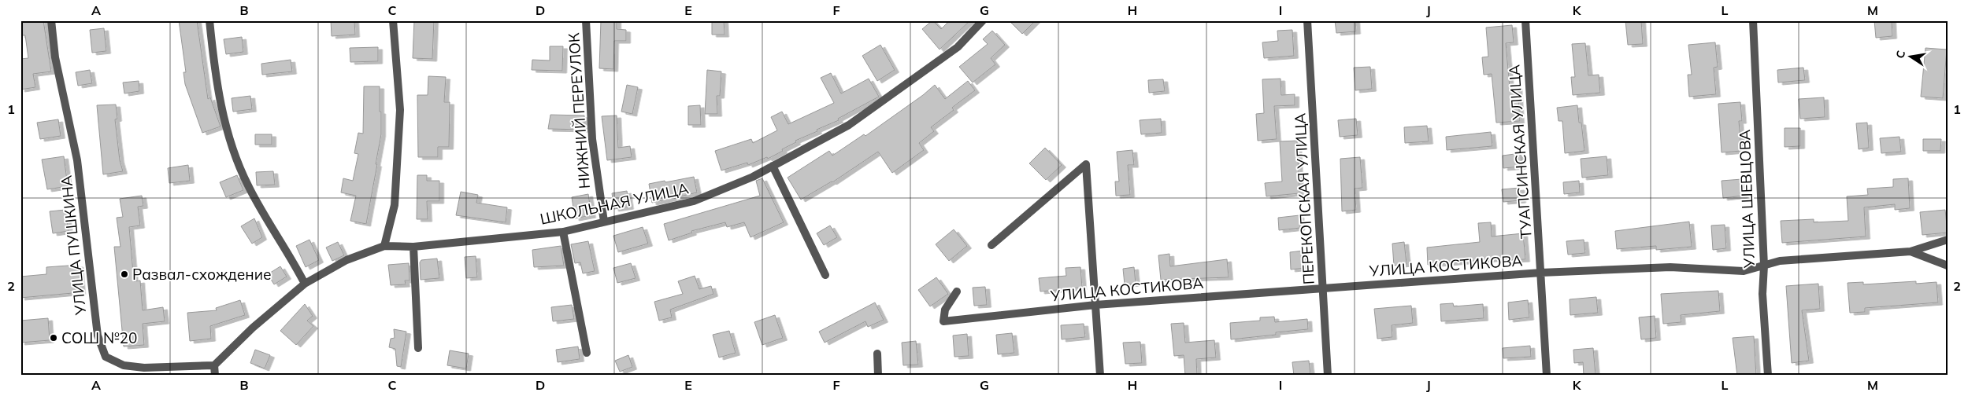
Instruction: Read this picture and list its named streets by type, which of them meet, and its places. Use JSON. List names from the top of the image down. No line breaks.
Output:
{"streets":{"street":["НИЖНИЙ ПЕРЕУЛОК","ТУАПСИНСКАЯ УЛИЦА","ПЕРЕКОПСКАЯ УЛИЦА","УЛИЦА ШЕВЦОВА","ШКОЛЬНАЯ УЛИЦА","УЛИЦА ПУШКИНА","УЛИЦА КОСТИКОВА"]},"crossings":[["НИЖНИЙ ПЕРЕУЛОК","ШКОЛЬНАЯ УЛИЦА"],["ТУАПСИНСКАЯ УЛИЦА","УЛИЦА КОСТИКОВА"],["ПЕРЕКОПСКАЯ УЛИЦА","УЛИЦА КОСТИКОВА"],["УЛИЦА ШЕВЦОВА","УЛИЦА КОСТИКОВА"],["ШКОЛЬНАЯ УЛИЦА","УЛИЦА ПУШКИНА"]],"places":["Развал-схождение","СОШ №20"],"north":"left","grid":{"columns":["A","B","C","D","E","F","G","H","I","J","K","L","M"],"rows":["1","2"]}}
